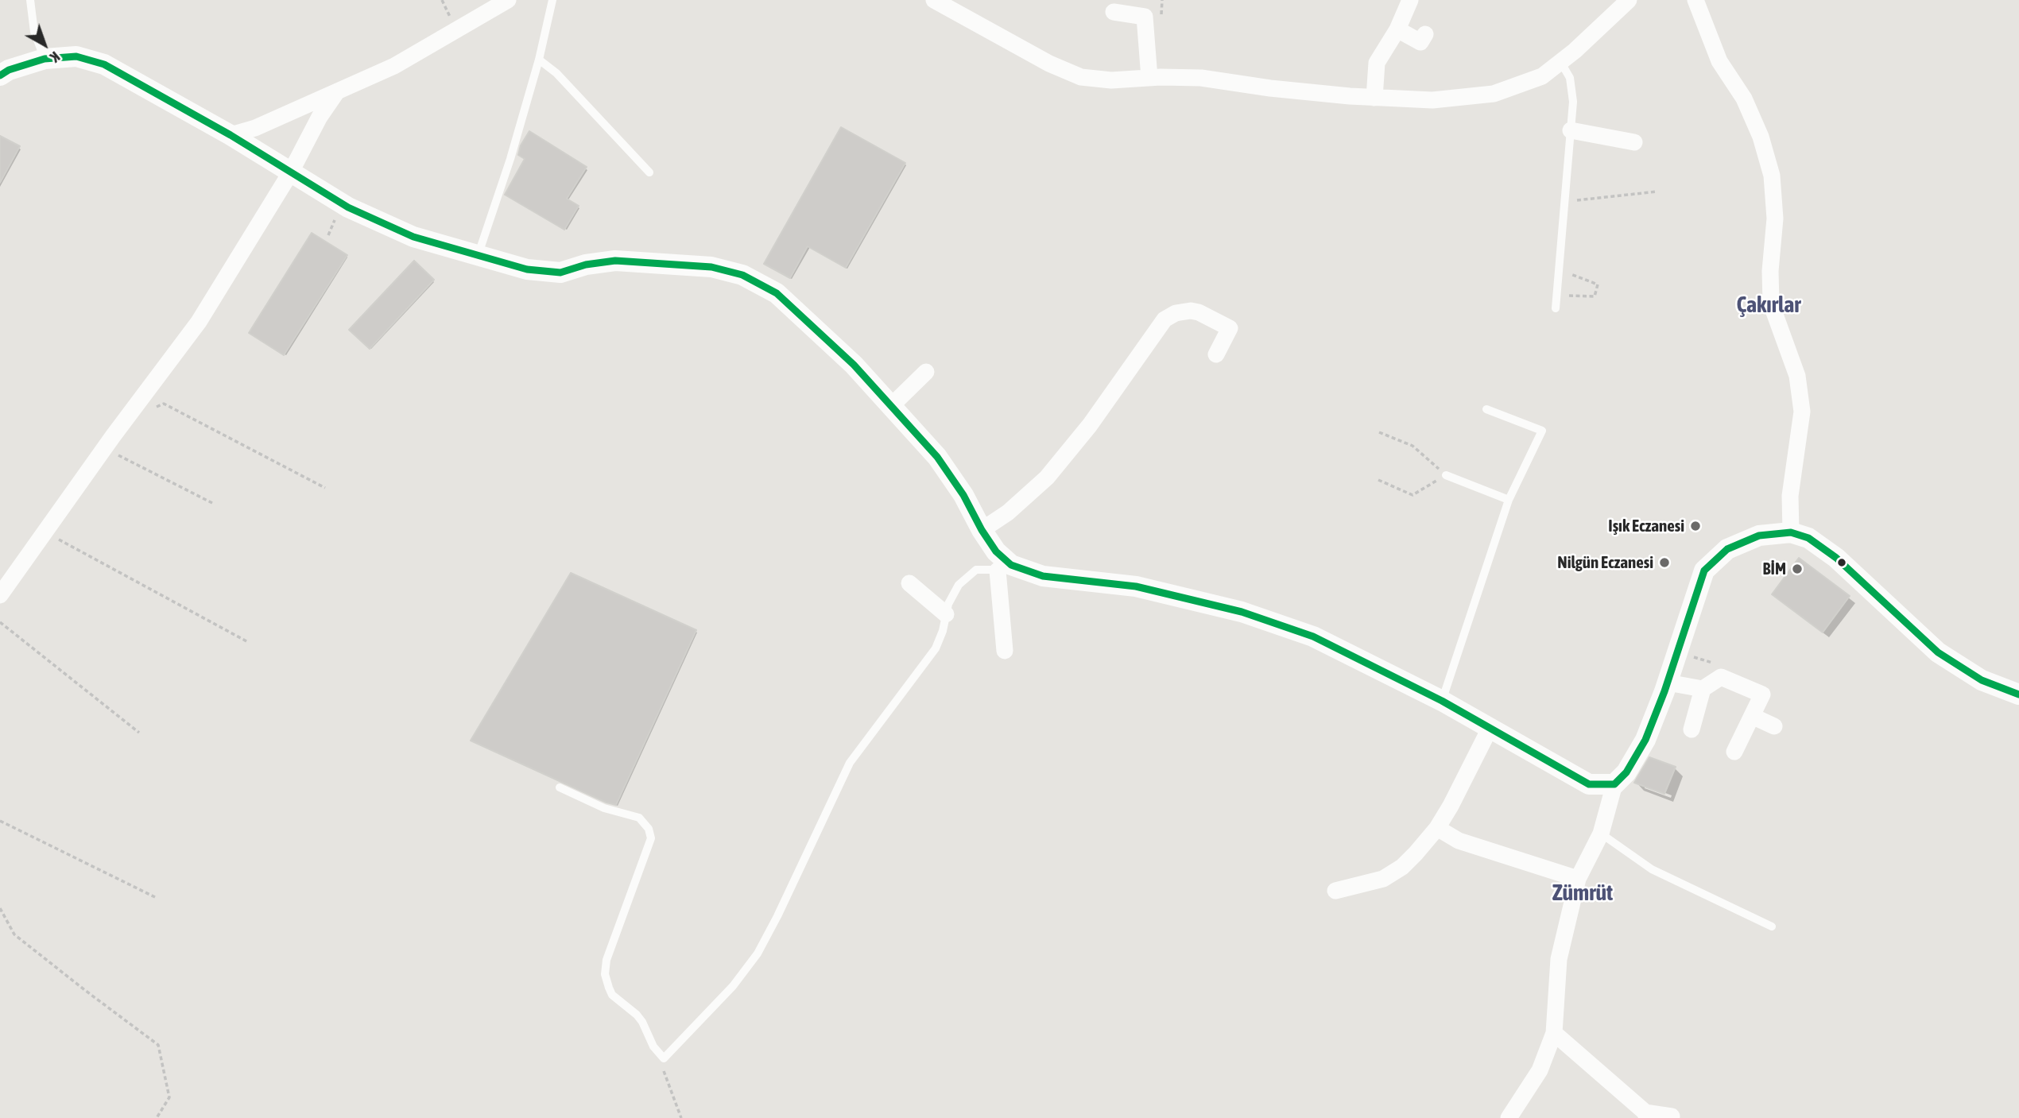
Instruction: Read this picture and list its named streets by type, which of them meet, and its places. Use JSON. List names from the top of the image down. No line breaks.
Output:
{"districts":["Çakırlar","Zümrüt"],"places":["Işık Eczanesi","Nilgün Eczanesi","BİM"],"north":"bottom right"}
